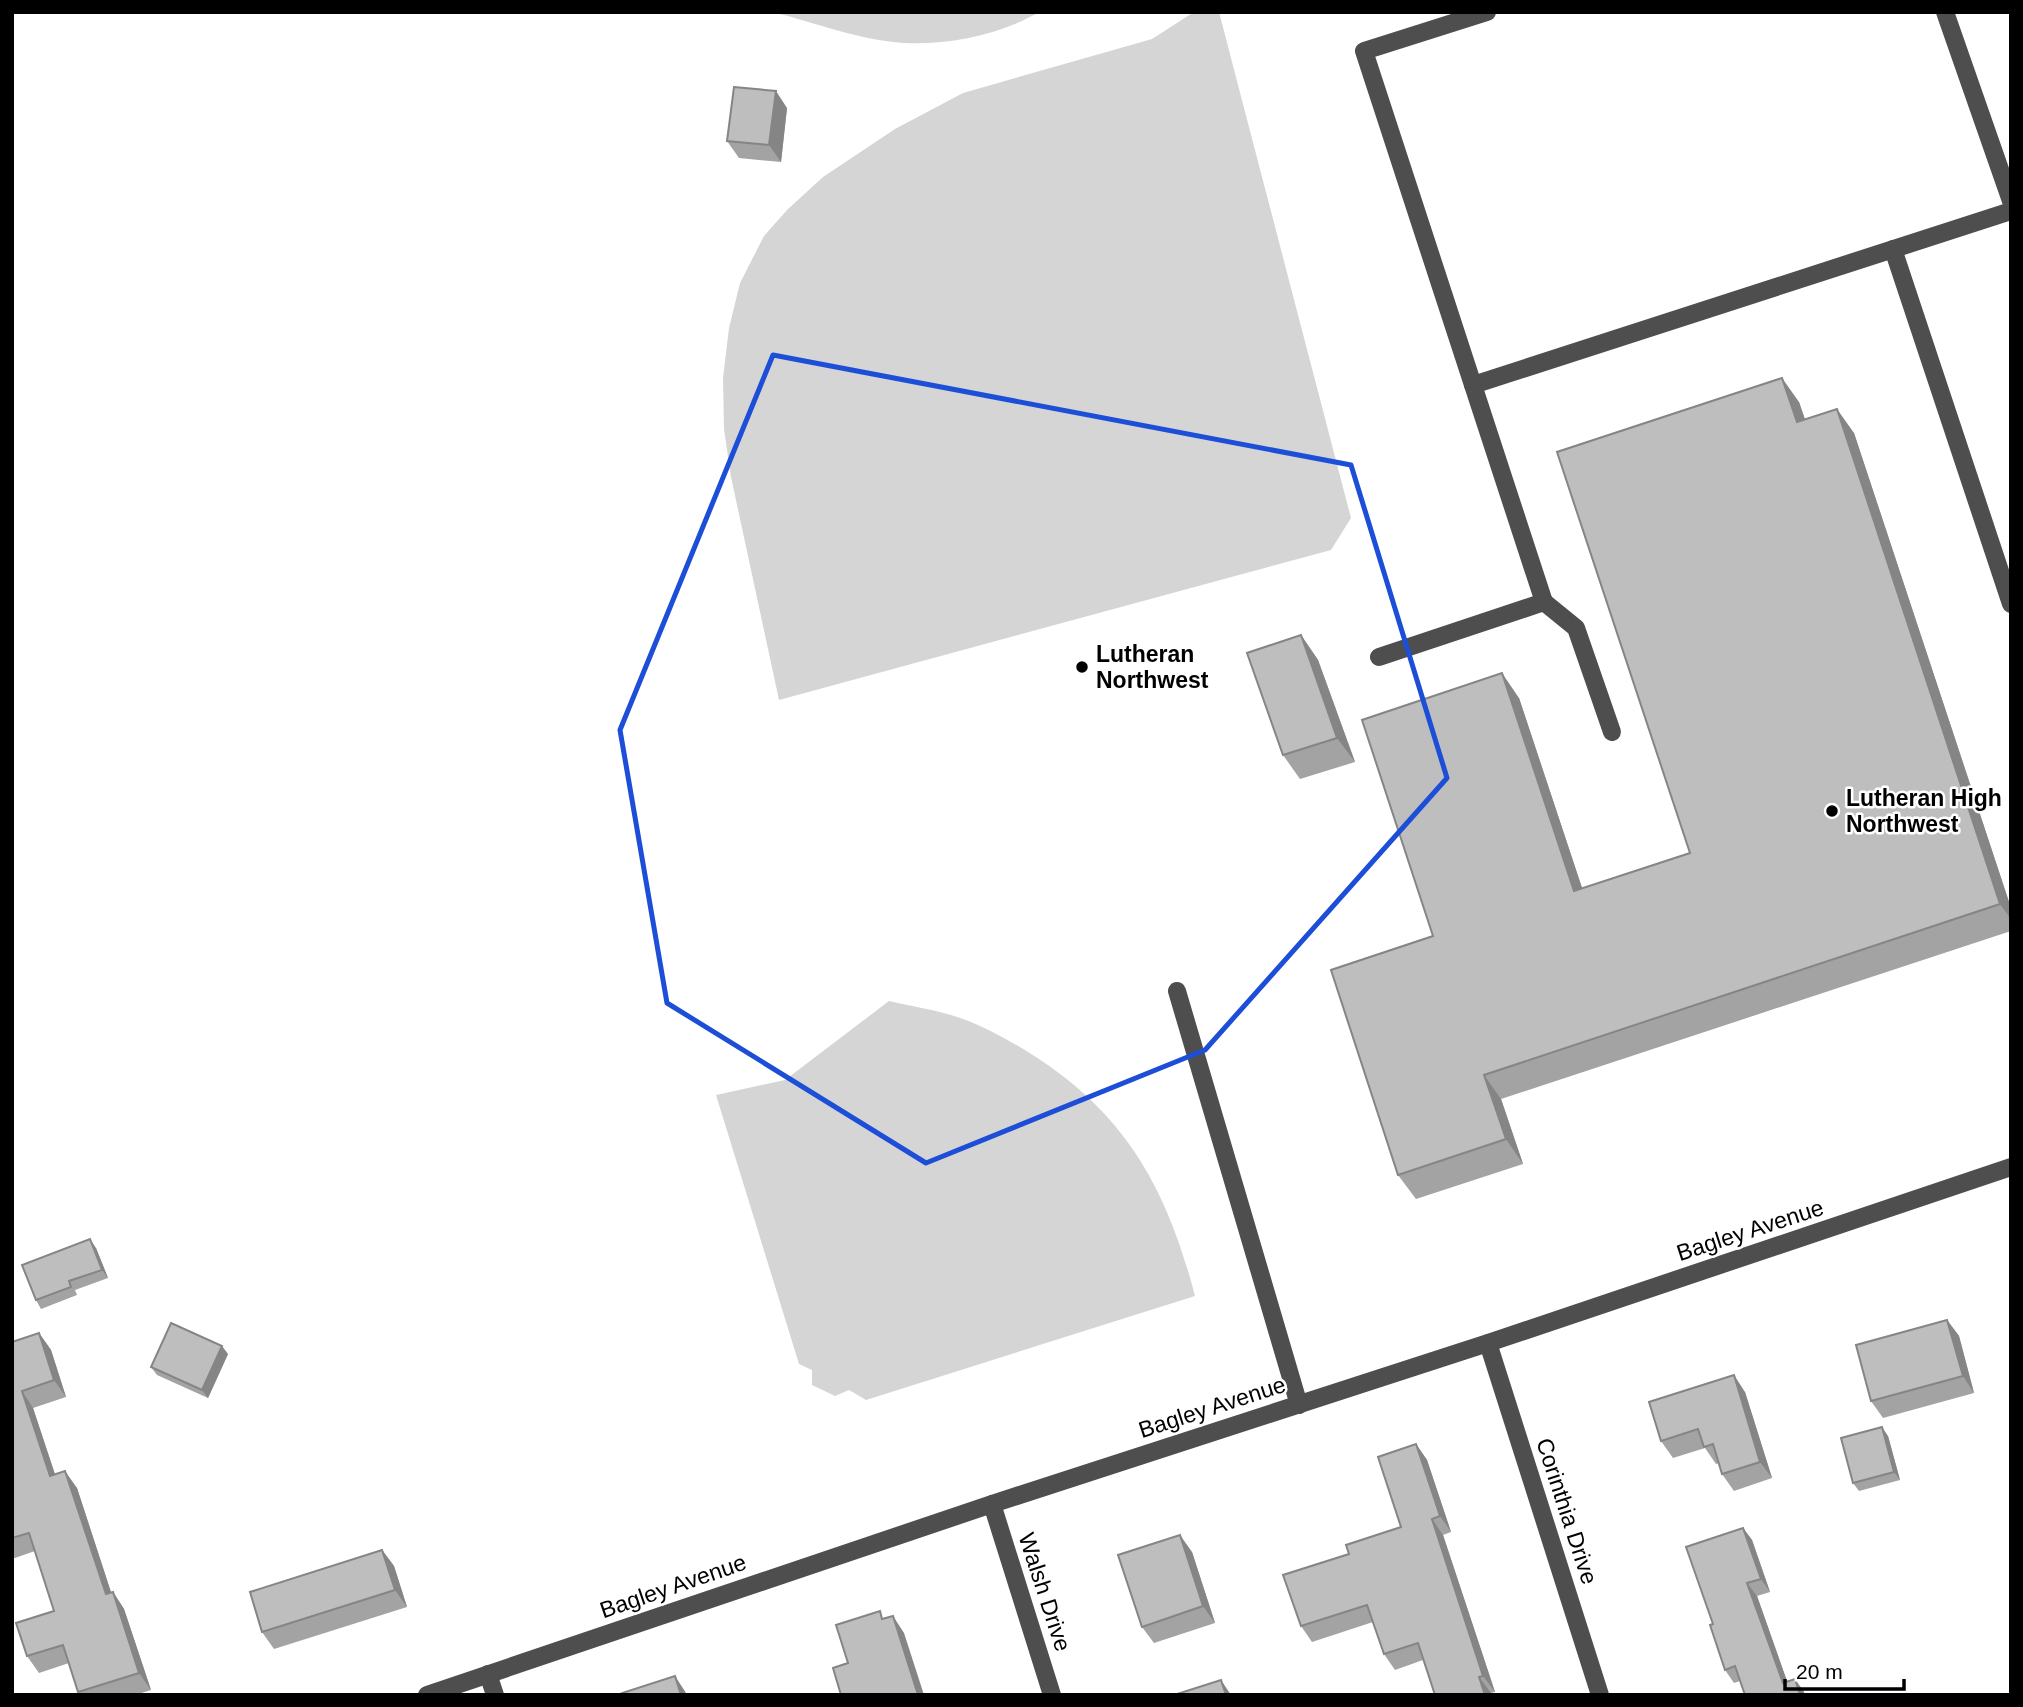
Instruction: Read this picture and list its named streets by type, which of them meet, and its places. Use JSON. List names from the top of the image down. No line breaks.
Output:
{"streets":{"street":["Bagley Avenue","Corinthia Drive","Walsh Drive"]},"crossings":[["Bagley Avenue","Corinthia Drive"],["Bagley Avenue","Walsh Drive"]],"places":["Lutheran Northwest","Lutheran High Northwest"],"scale_bar":"20 m"}
